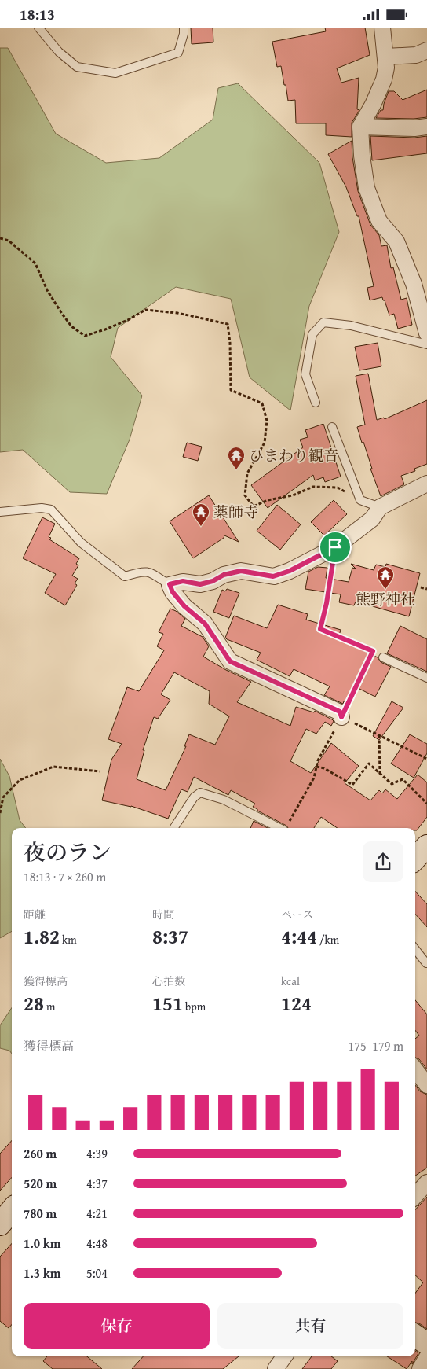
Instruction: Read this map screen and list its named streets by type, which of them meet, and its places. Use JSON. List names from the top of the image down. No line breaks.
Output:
{"places":{"temple":["ひまわり観音","薬師寺","熊野神社"]},"page":{"status":"18:13","heading":["夜のラン","18:13 · 7 × 260 m"],"stats":[["距離","1.82 km"],["時間","8:37"],["ペース","4:44 /km"],["獲得標高","28 m"],["心拍数","151 bpm"],["kcal","124"]],"chart":["獲得標高","175–179 m"],"list":[{"name":"260 m","note":"4:39"},{"name":"520 m","note":"4:37"},{"name":"780 m","note":"4:21"},{"name":"1.0 km","note":"4:48"},{"name":"1.3 km","note":"5:04"}],"buttons":["保存","共有"]}}
